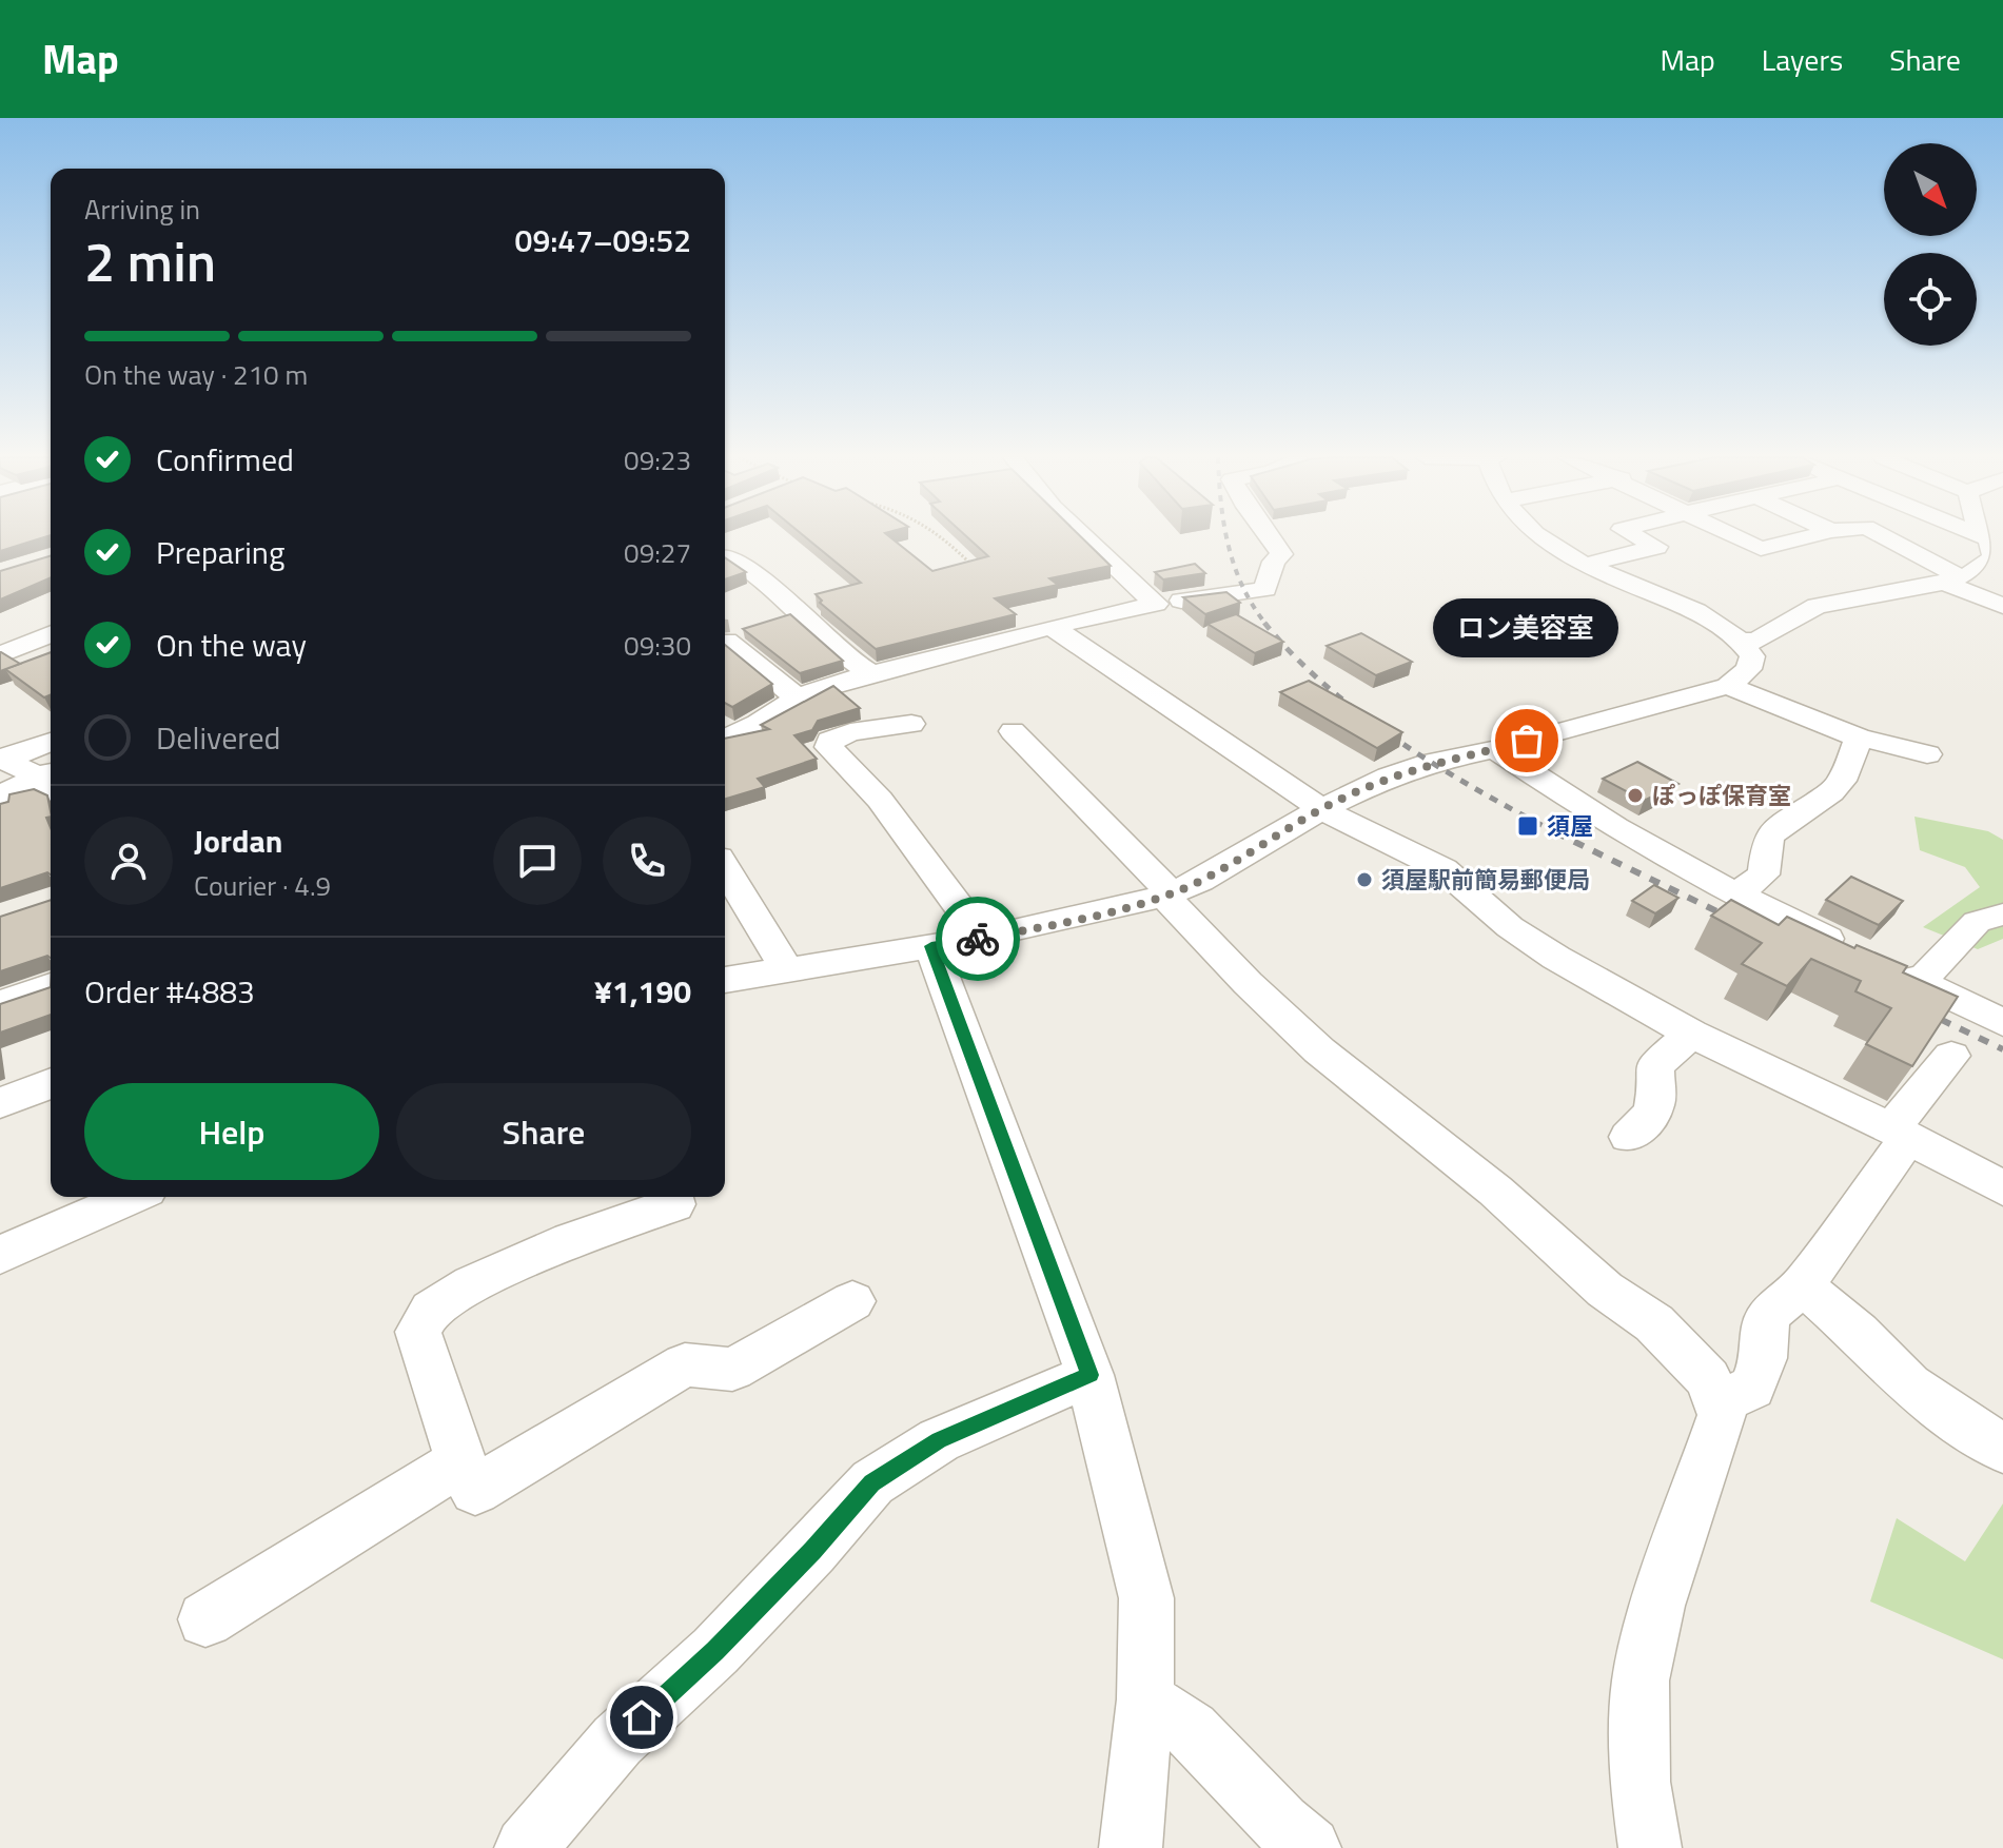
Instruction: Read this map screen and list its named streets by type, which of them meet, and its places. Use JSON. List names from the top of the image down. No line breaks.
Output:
{"places":{"other":["ロン美容室","ぽっぽ保育室","須屋駅前簡易郵便局"],"transit":["須屋"]},"north":"bottom right","page":{"header":"Map","nav":["Map","Layers","Share"],"heading":["2 min","Arriving in","09:47–09:52"],"panel":["Jordan","Courier · 4.9","Order #4883","¥1,190"],"bar":"On the way · 210 m","list":[["Confirmed","09:23"],["Preparing","09:27"],["On the way","09:30"],"Delivered"],"bubble":"ロン美容室","buttons":["Help","Share"]}}
